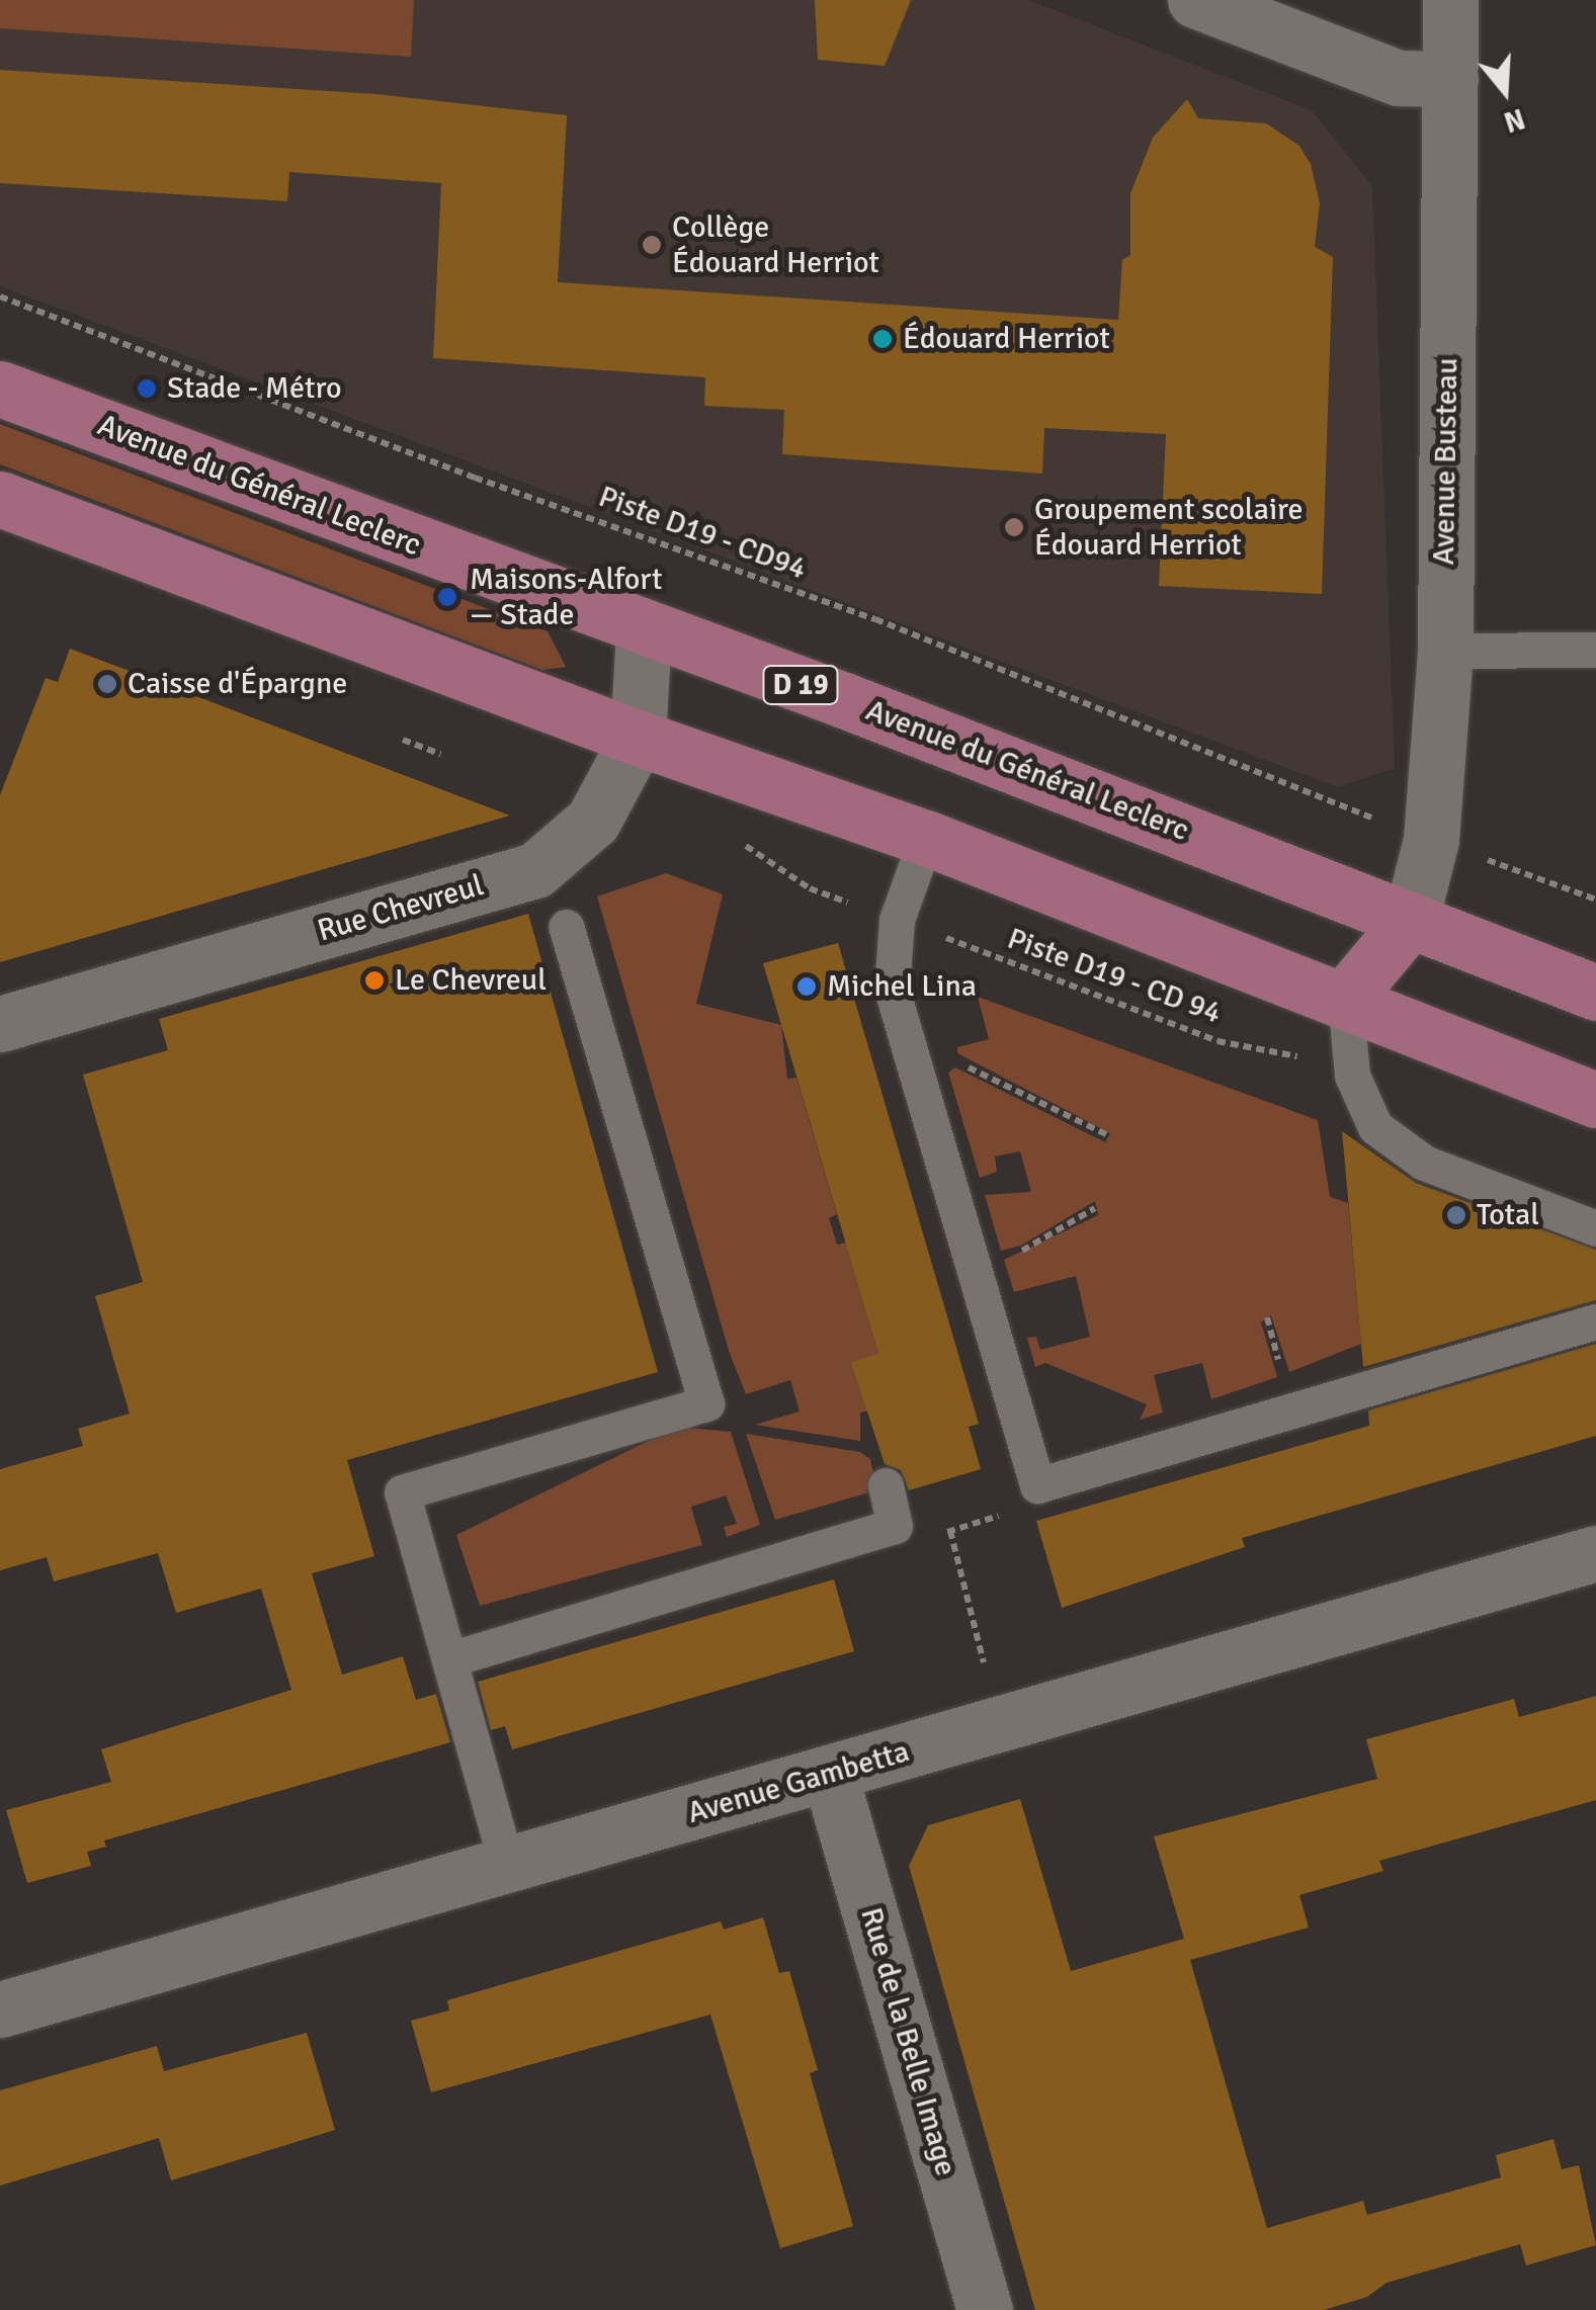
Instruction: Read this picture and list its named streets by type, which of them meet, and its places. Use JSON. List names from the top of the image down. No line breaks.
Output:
{"streets":{"main road":["Avenue du Général Leclerc","D 19"],"street":["Avenue Busteau","Rue Chevreul","Avenue Gambetta","Rue de la Belle Image"],"path":["Piste D19 - CD94","Piste D19 - CD 94"]},"crossings":[["Avenue Busteau","Avenue du Général Leclerc"],["Avenue du Général Leclerc","Rue Chevreul"],["Avenue Gambetta","Rue de la Belle Image"]],"places":["Collège Édouard Herriot","Édouard Herriot","Stade - Métro","Groupement scolaire Édouard Herriot","Maisons-Alfort — Stade","Caisse d'Épargne","Le Chevreul","Michel Lina","Total"],"north":"bottom"}
